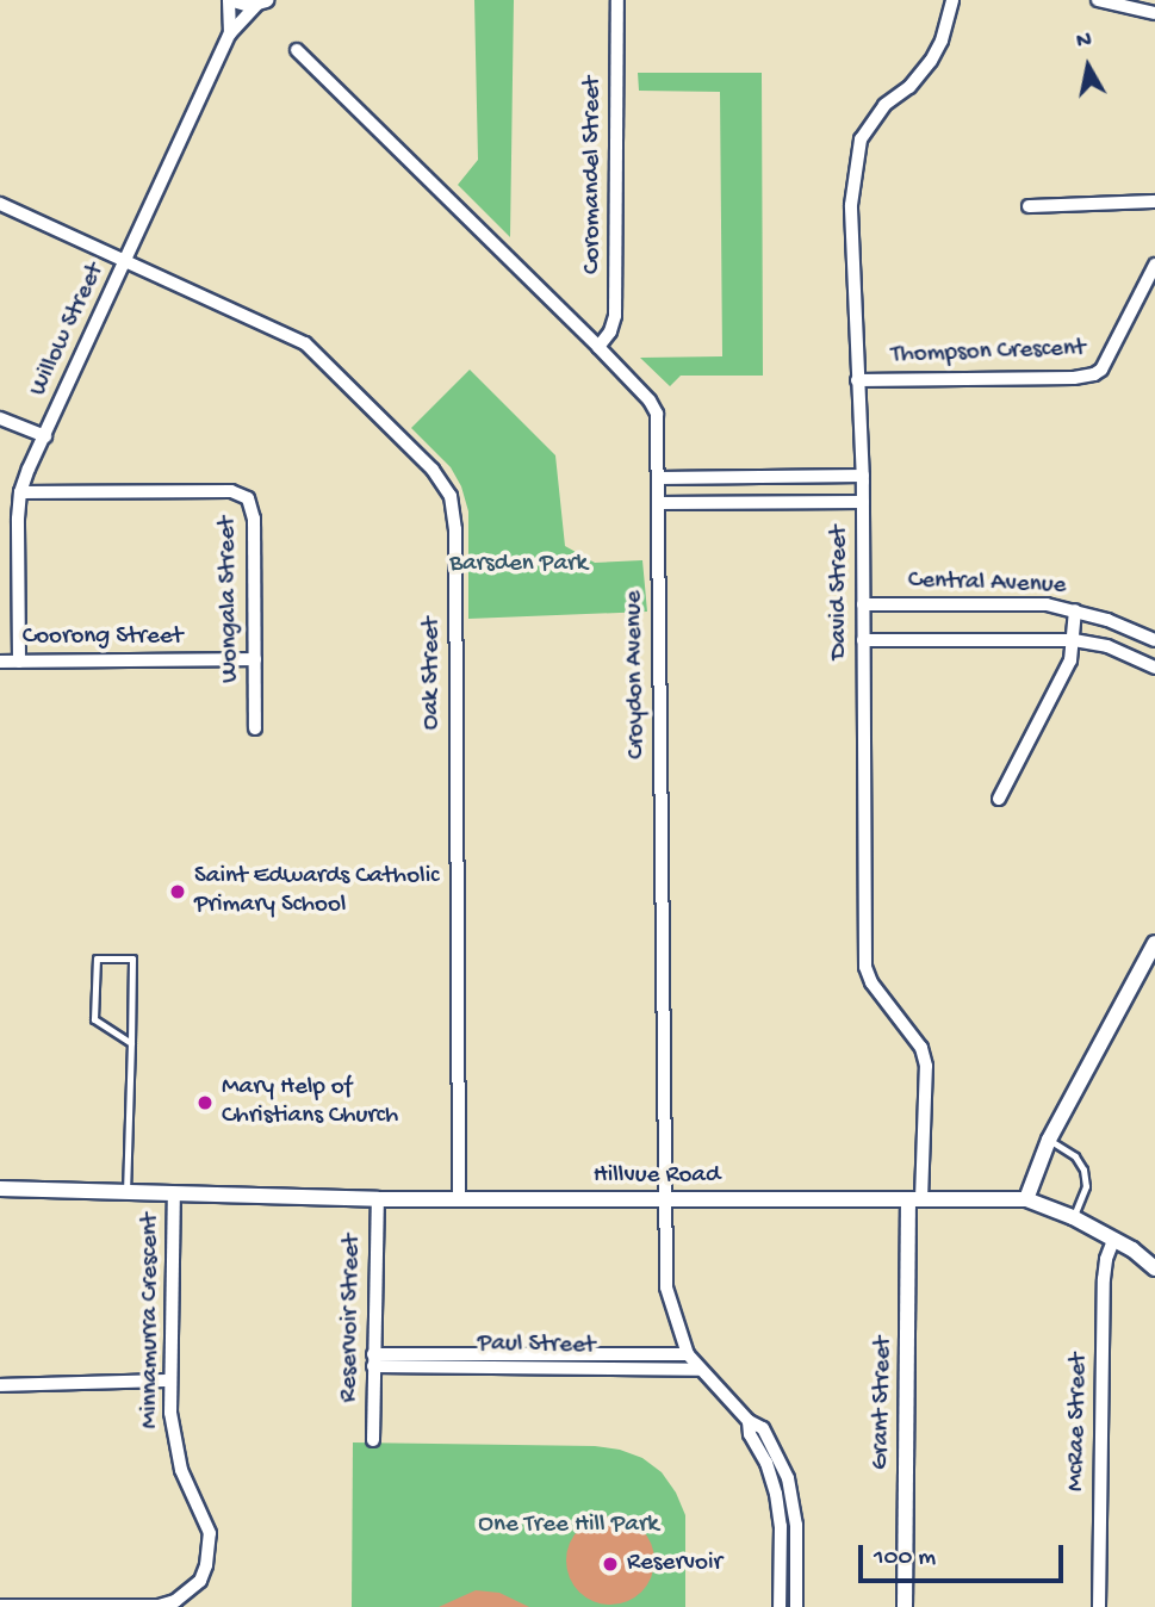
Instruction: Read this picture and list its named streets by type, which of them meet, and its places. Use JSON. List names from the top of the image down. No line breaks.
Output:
{"streets":{"street":["Coromandel Street","Willow Street","Thompson Crescent","Central Avenue","David Street","Wongala Street","Coorong Street","Oak Street","Croydon Avenue","Hillvue Road","Reservoir Street","Minnamurra Crescent","Paul Street","Grant Street","McRae Street"]},"crossings":[["Coromandel Street","Croydon Avenue"],["Willow Street","Wongala Street"],["Willow Street","Coorong Street"],["Willow Street","Oak Street"],["Thompson Crescent","David Street"],["Central Avenue","David Street"],["David Street","Hillvue Road"],["David Street","Grant Street"],["Wongala Street","Coorong Street"],["Oak Street","Hillvue Road"],["Croydon Avenue","Hillvue Road"],["Croydon Avenue","Paul Street"],["Hillvue Road","Reservoir Street"],["Hillvue Road","Minnamurra Crescent"],["Hillvue Road","Grant Street"],["Reservoir Street","Paul Street"]],"parks":["Barsden Park","One Tree Hill Park"],"places":["Saint Edwards Catholic Primary School","Mary Help of Christians Church","Reservoir"],"scale_bar":"100 m","north":"top"}
